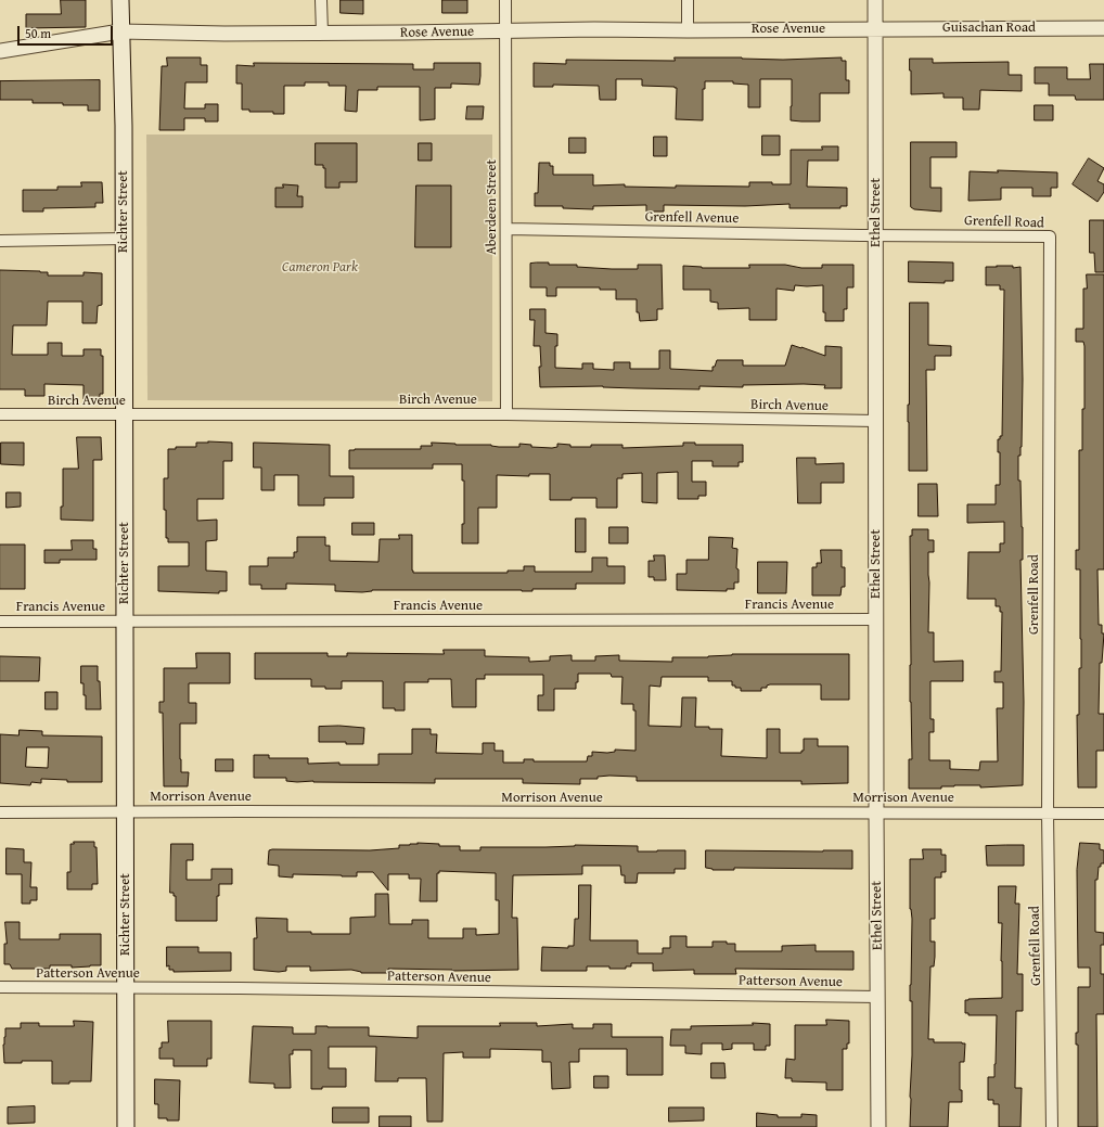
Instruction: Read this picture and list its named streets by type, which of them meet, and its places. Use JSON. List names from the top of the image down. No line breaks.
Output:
{"streets":{"main road":["Richter Street"],"street":["Guisachan Road","Rose Avenue","Aberdeen Street","Ethel Street","Grenfell Avenue","Grenfell Road","Birch Avenue","Francis Avenue","Morrison Avenue","Patterson Avenue"]},"crossings":[["Guisachan Road","Rose Avenue"],["Guisachan Road","Ethel Street"],["Rose Avenue","Aberdeen Street"],["Rose Avenue","Richter Street"],["Rose Avenue","Ethel Street"],["Aberdeen Street","Grenfell Avenue"],["Aberdeen Street","Birch Avenue"],["Richter Street","Birch Avenue"],["Richter Street","Francis Avenue"],["Richter Street","Morrison Avenue"],["Richter Street","Patterson Avenue"],["Ethel Street","Grenfell Avenue"],["Ethel Street","Grenfell Road"],["Ethel Street","Birch Avenue"],["Ethel Street","Francis Avenue"],["Ethel Street","Morrison Avenue"],["Ethel Street","Patterson Avenue"],["Grenfell Avenue","Grenfell Road"],["Grenfell Road","Morrison Avenue"]],"parks":["Cameron Park"],"scale_bar":"50 m"}
